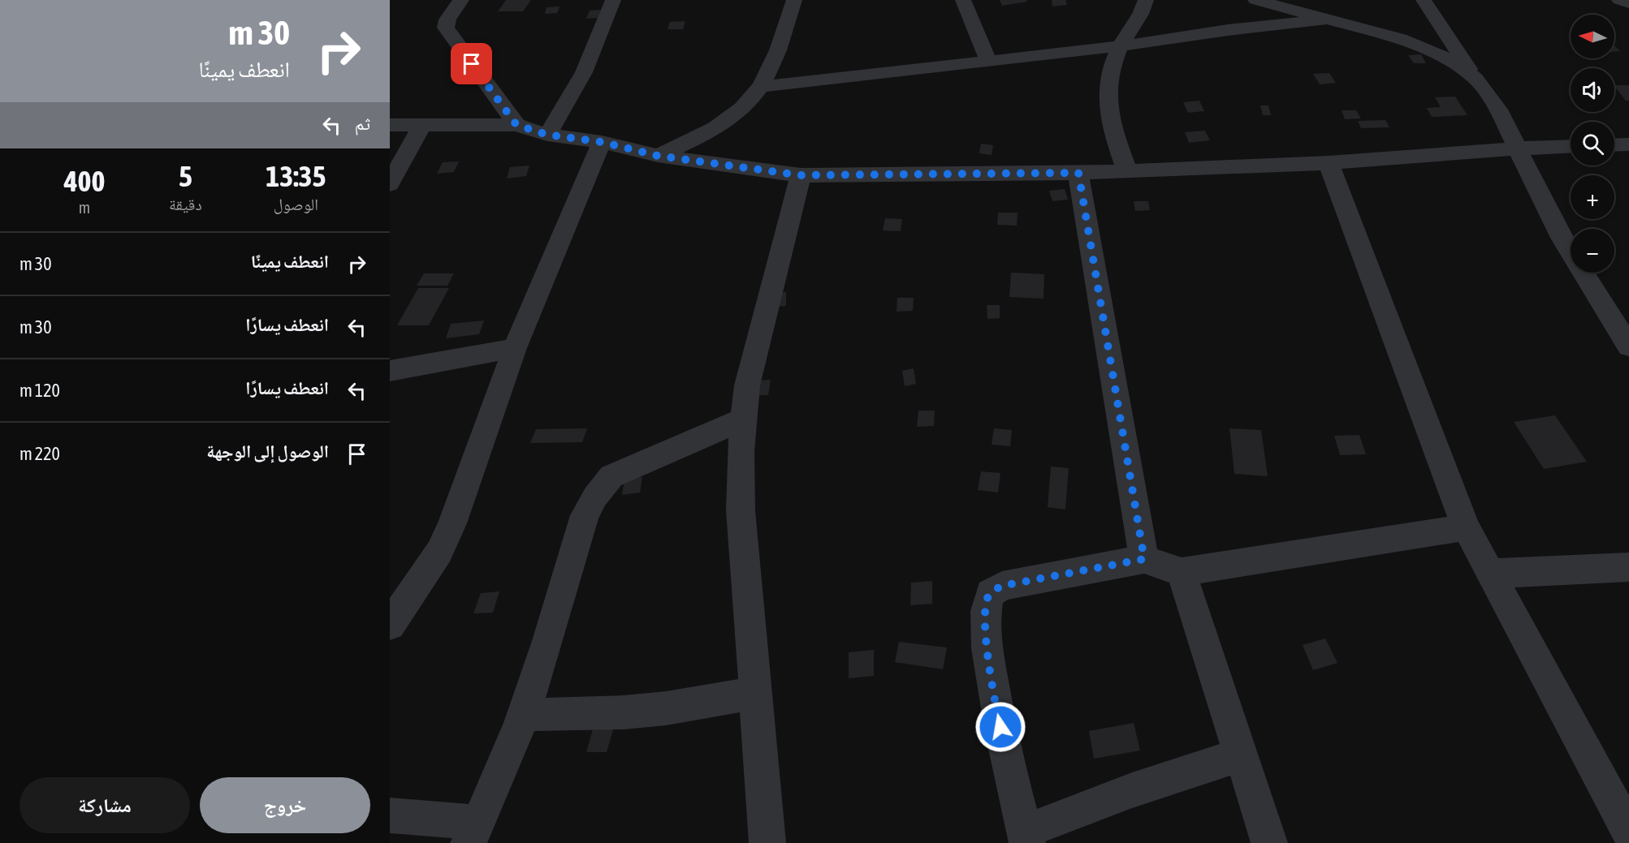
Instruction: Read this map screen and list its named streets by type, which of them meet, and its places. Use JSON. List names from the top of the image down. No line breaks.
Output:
{"north":"left","page":{"turn":["30 m","انعطف يمينًا"],"map_buttons":["+","−"],"then":"ثم","eta":["13:35","الوصول","5","دقيقة","400","m"],"list":[{"name":"انعطف يمينًا","value":"30 m"},{"name":"انعطف يسارًا","value":"30 m"},{"name":"انعطف يسارًا","value":"120 m"},{"name":"الوصول إلى الوجهة","value":"220 m"}],"buttons":["خروج","مشاركة"]}}
